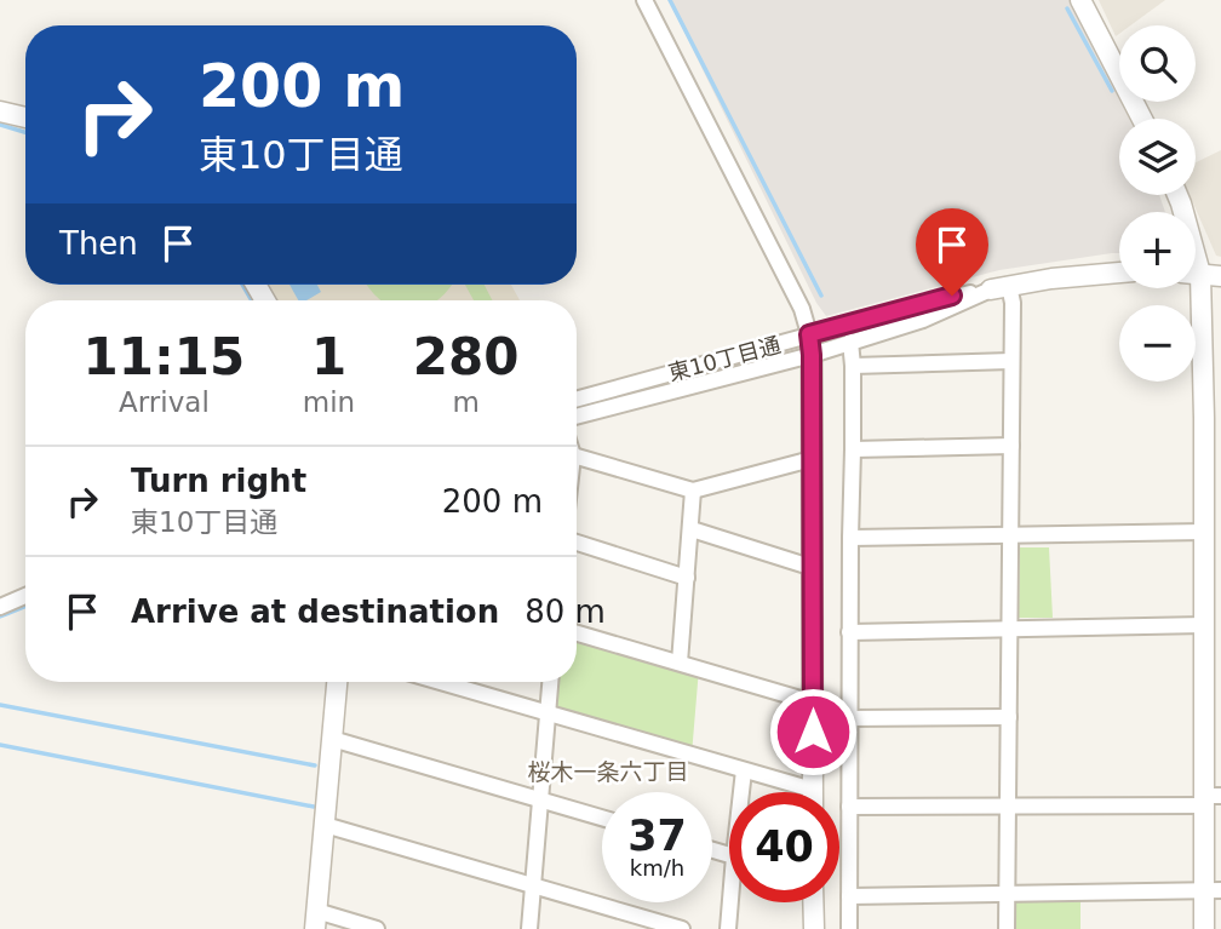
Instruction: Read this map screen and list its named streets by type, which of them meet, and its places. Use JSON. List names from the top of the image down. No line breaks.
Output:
{"streets":{"street":["東10丁目通"]},"districts":["桜木一条六丁目"],"page":{"map_buttons":["+","−"],"turn":["200 m","東10丁目通"],"then":"Then","eta":["11:15","Arrival","1","min","280","m"],"list":[{"name":"Turn right","note":"東10丁目通","value":"200 m"},{"name":"Arrive at destination","value":"80 m"}],"speed":"37 km/h","limit":"40"}}
